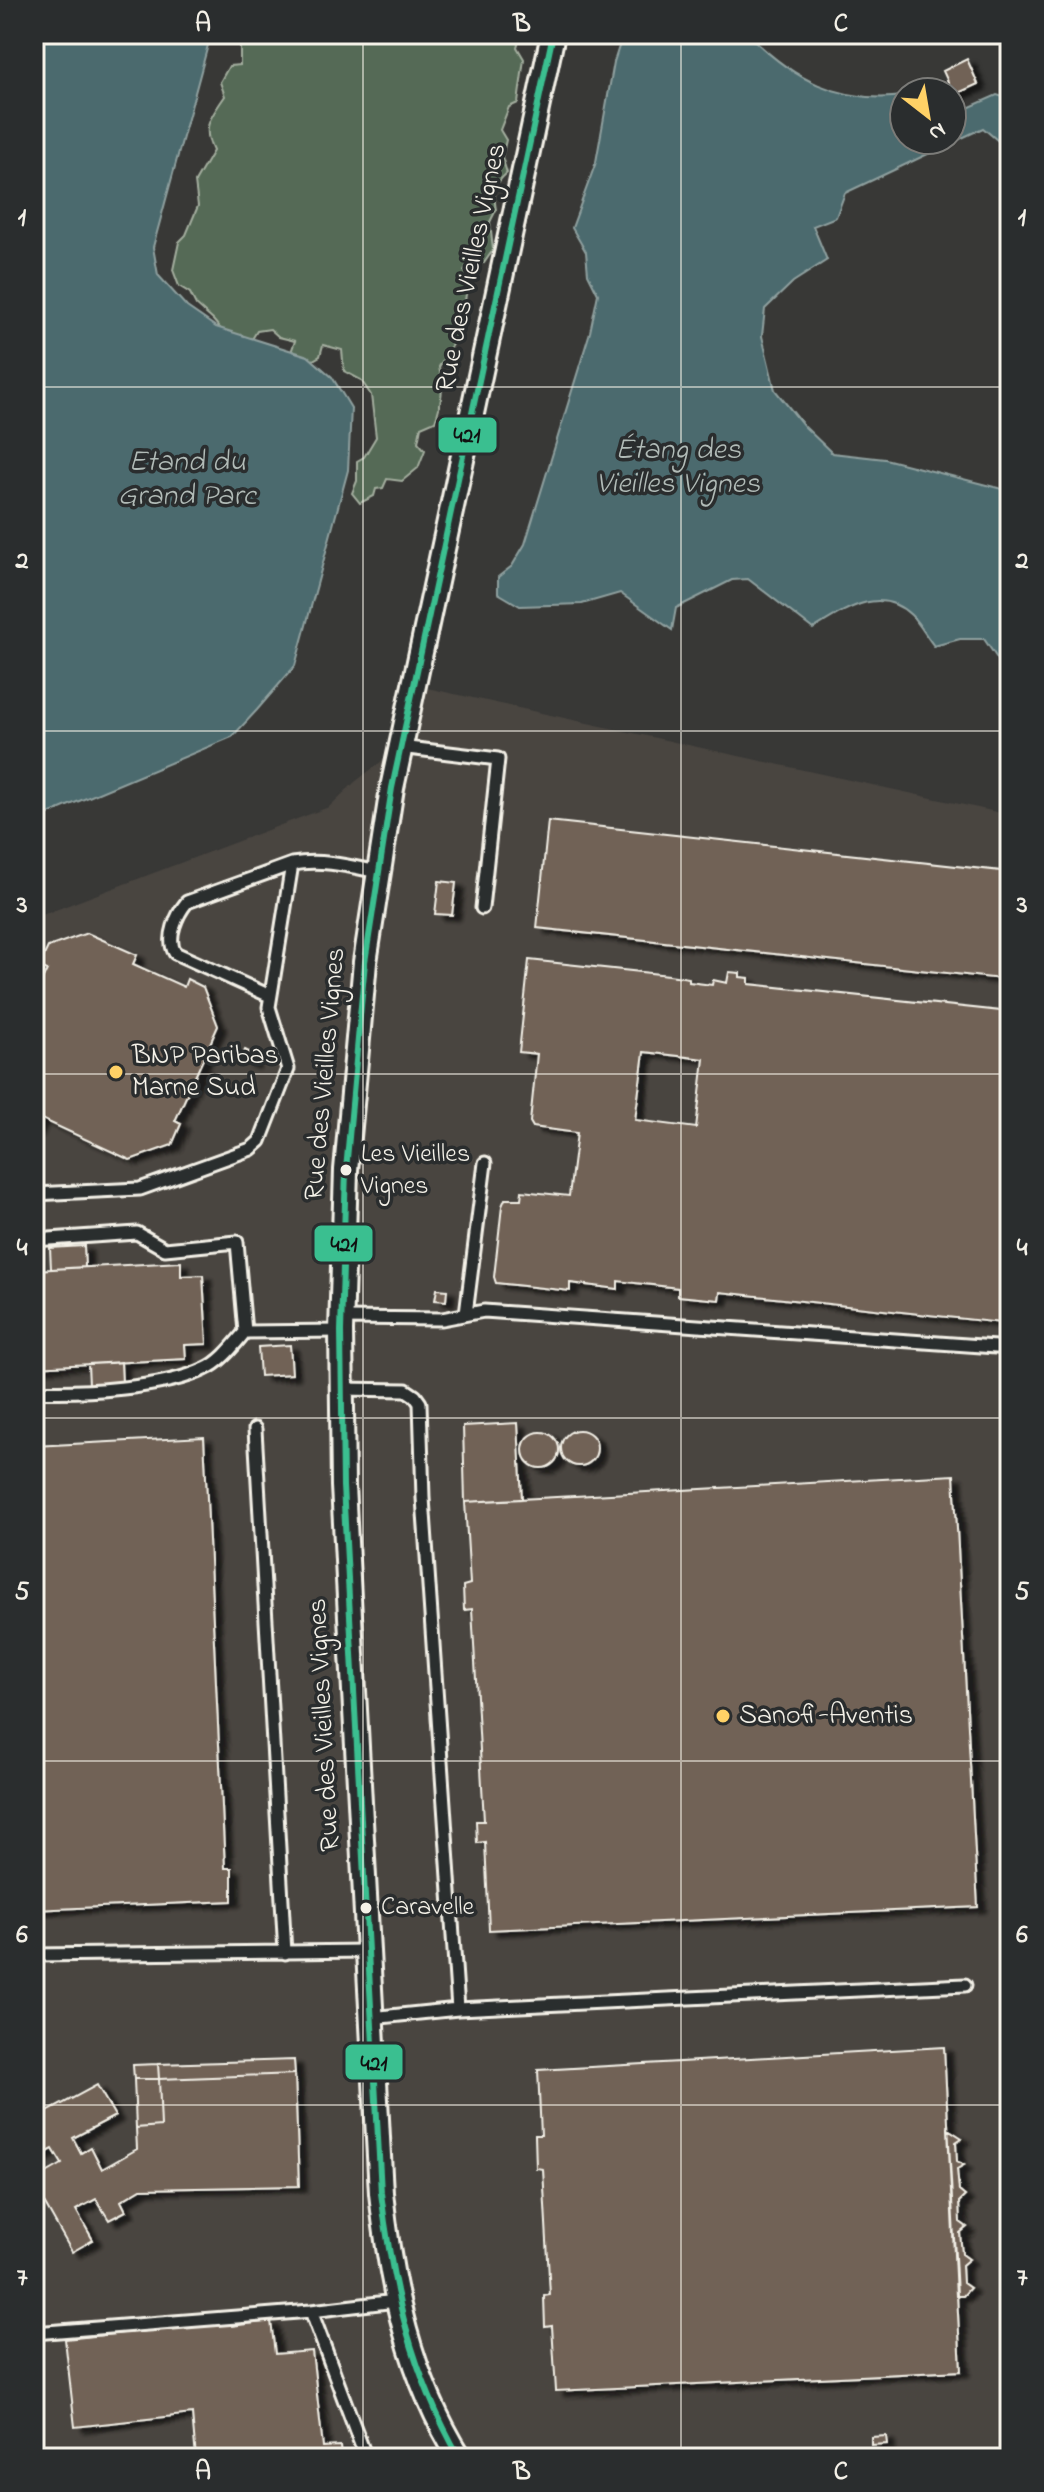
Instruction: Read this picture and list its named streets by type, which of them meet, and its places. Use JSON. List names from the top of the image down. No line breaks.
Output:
{"streets":{"street":["Rue des Vieilles Vignes"]},"water":["Étang des Vieilles Vignes","Etand du Grand Parc"],"places":["BNP Paribas Marne Sud","Les Vieilles Vignes","Sanofi-Aventis","Caravelle"],"lines":["transit line 421"],"north":"bottom right","grid":{"columns":["A","B","C"],"rows":["1","2","3","4","5","6","7"]}}
